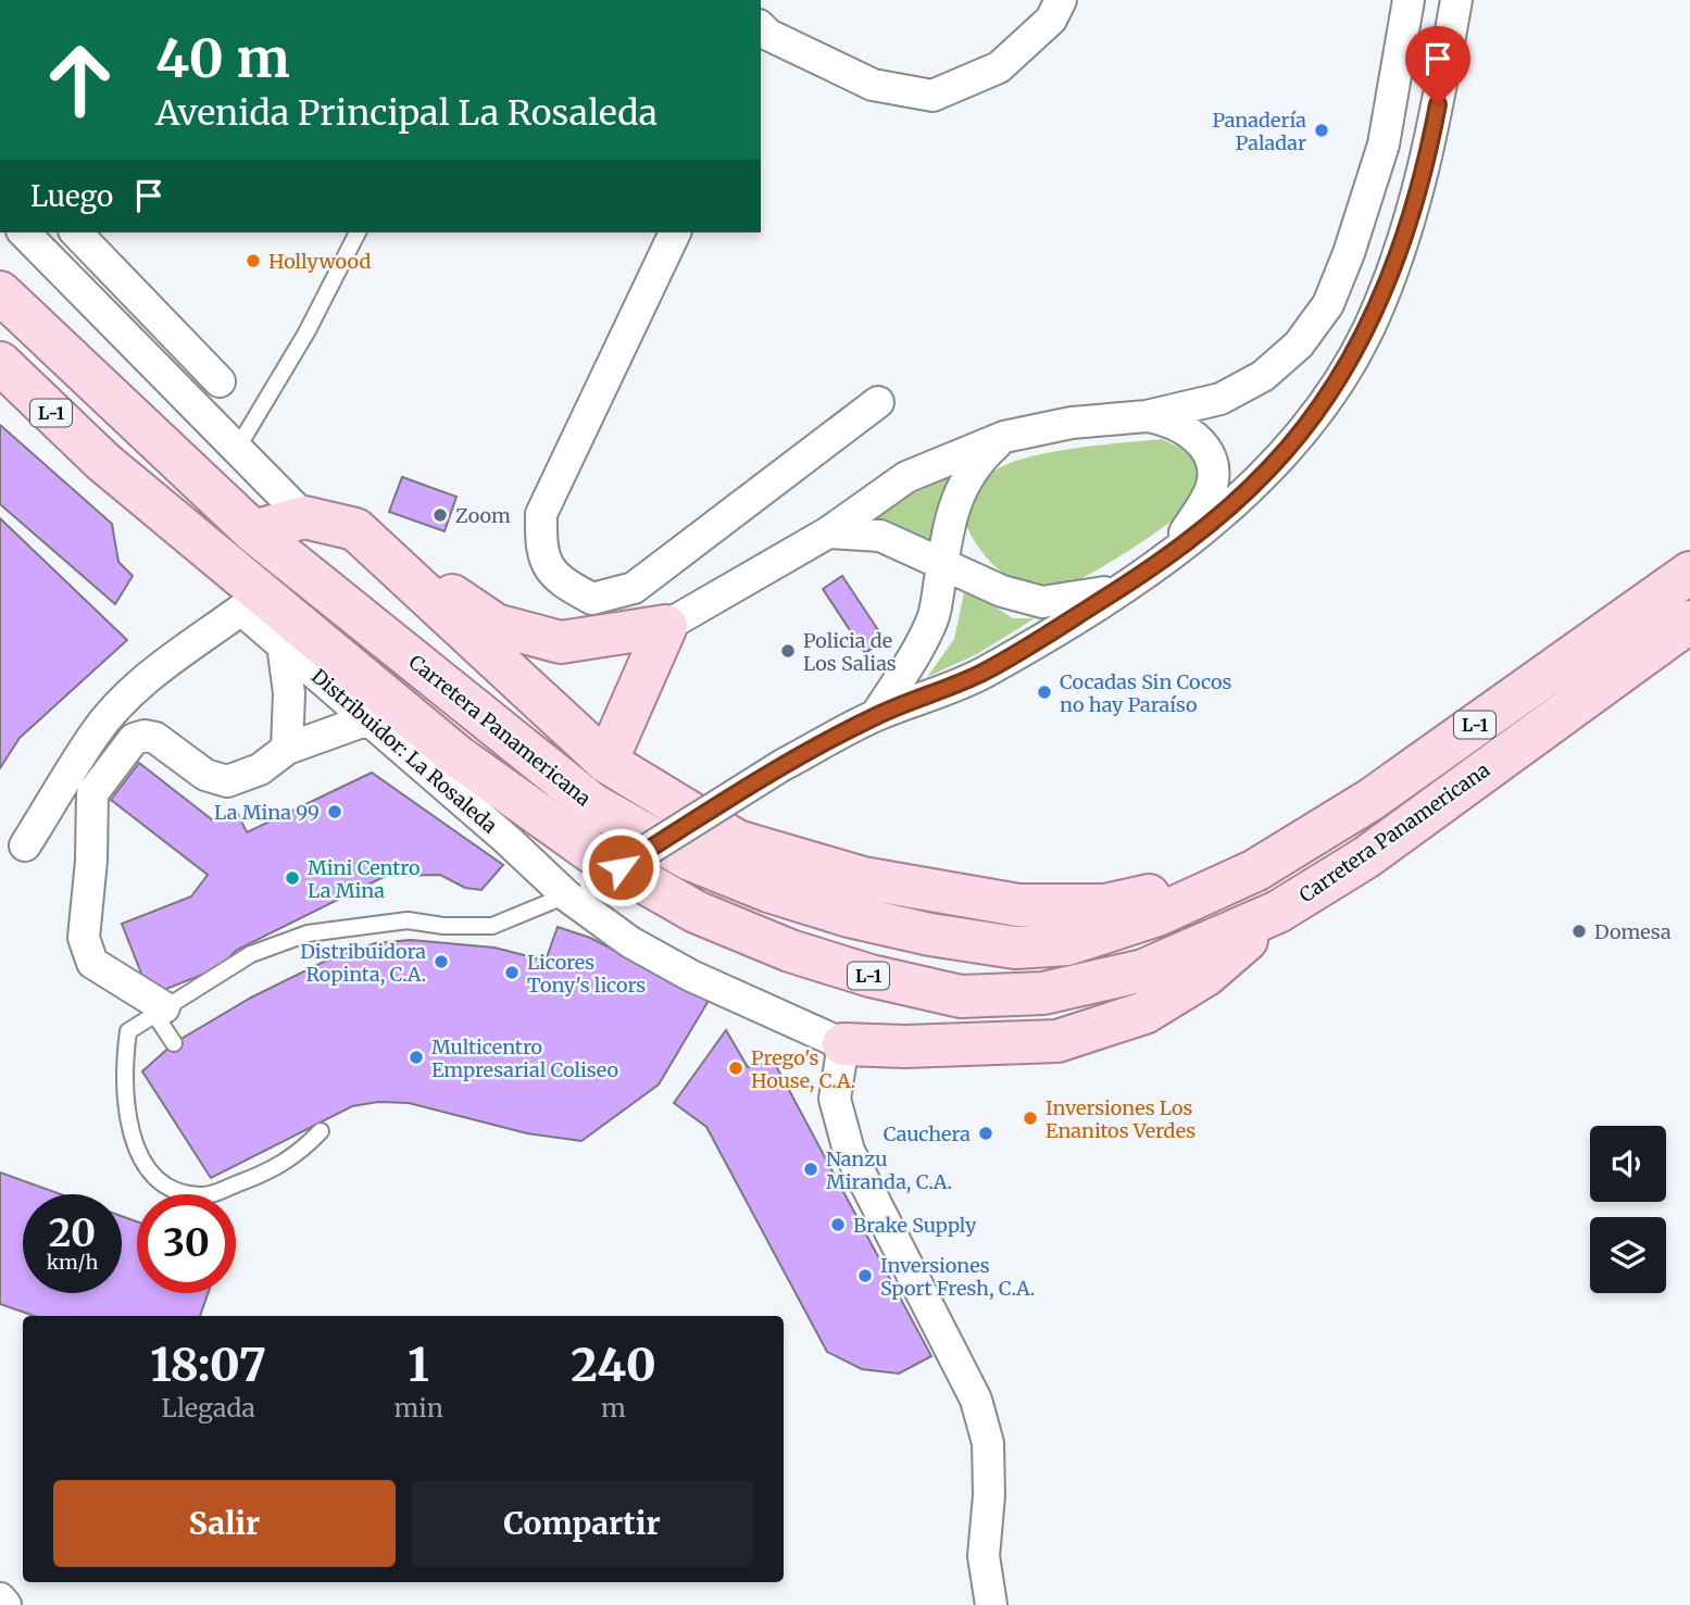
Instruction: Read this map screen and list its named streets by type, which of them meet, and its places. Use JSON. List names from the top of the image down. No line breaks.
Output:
{"streets":{"main road":["L-1","Carretera Panamericana"],"street":["Distribuidor: La Rosaleda"]},"crossings":[["L-1","Carretera Panamericana"]],"places":["Panadería Paladar","Hollywood","Zoom","Policia de Los Salias","Cocadas Sin Cocos no hay Paraíso","La Mina 99","Mini Centro La Mina","Domesa","Distribuidora Ropinta, C.A.","Licores Tony's licors","Multicentro Empresarial Coliseo","Prego's House, C.A.","Inversiones Los Enanitos Verdes","Cauchera","Nanzu Miranda, C.A.","Brake Supply","Inversiones Sport Fresh, C.A."],"page":{"turn":["40 m","Avenida Principal La Rosaleda"],"then":"Luego","speed":"20 km/h","limit":"30","eta":["18:07","Llegada","1","min","240","m"],"buttons":["Salir","Compartir"]}}
